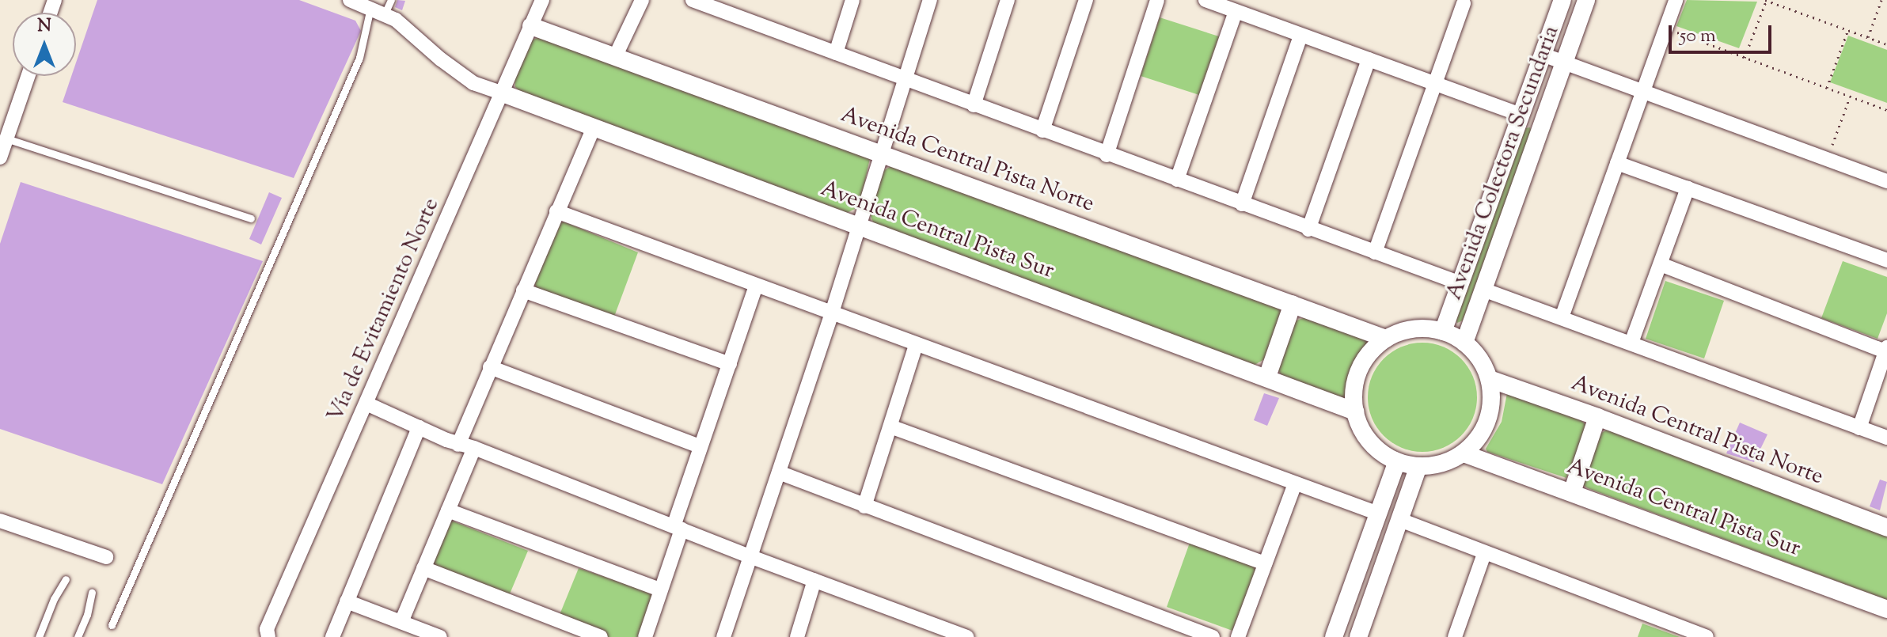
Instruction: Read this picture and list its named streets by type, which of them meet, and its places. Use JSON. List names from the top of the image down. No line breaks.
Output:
{"streets":{"street":["Avenida Central Pista Norte","Avenida Colectora Secundaria","Avenida Central Pista Sur","Vía de Evitamiento Norte"]},"crossings":[["Avenida Central Pista Norte","Avenida Colectora Secundaria"],["Avenida Central Pista Norte","Avenida Central Pista Sur"],["Avenida Central Pista Norte","Vía de Evitamiento Norte"],["Avenida Colectora Secundaria","Avenida Central Pista Sur"],["Avenida Central Pista Sur","Vía de Evitamiento Norte"]],"scale_bar":"50 m","north":"top"}
